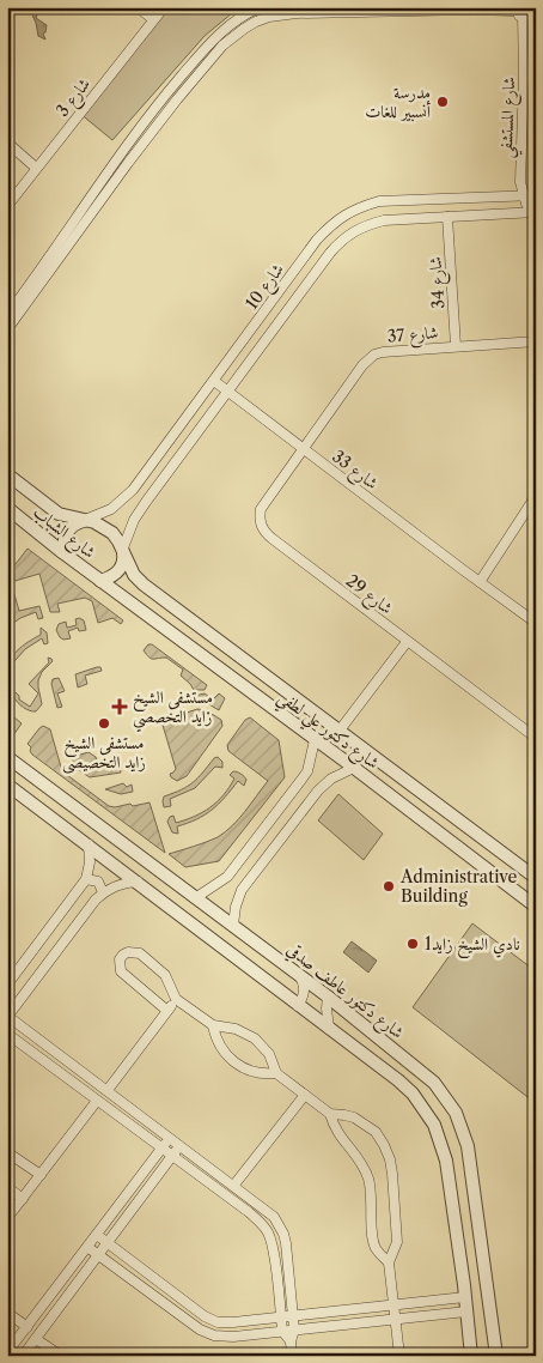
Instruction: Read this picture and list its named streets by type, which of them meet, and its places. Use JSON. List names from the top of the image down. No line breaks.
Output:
{"streets":{"street":["شارع 3","شارع المستشفي","شارع 34","شارع 10","شارع 37","شارع 33","شارع الشباب","شارع 29","شارع دكتور علي لطفي","شارع دكتور عاطف صدقي"]},"crossings":[["شارع المستشفي","شارع 10"],["شارع 34","شارع 10"],["شارع 34","شارع 37"],["شارع 10","شارع 33"],["شارع 10","شارع الشباب"],["شارع 10","شارع دكتور علي لطفي"],["شارع 37","شارع 33"],["شارع 37","شارع 29"],["شارع 33","شارع 29"],["شارع الشباب","شارع دكتور علي لطفي"]],"places":{"other":["مدرسة أنسبير للغات","مستشفى الشيخ زايد التخصيصى","Administrative Building","نادي الشيخ زايد1"],"health":["مستشفى الشيخ زايد التخصصي"]}}
